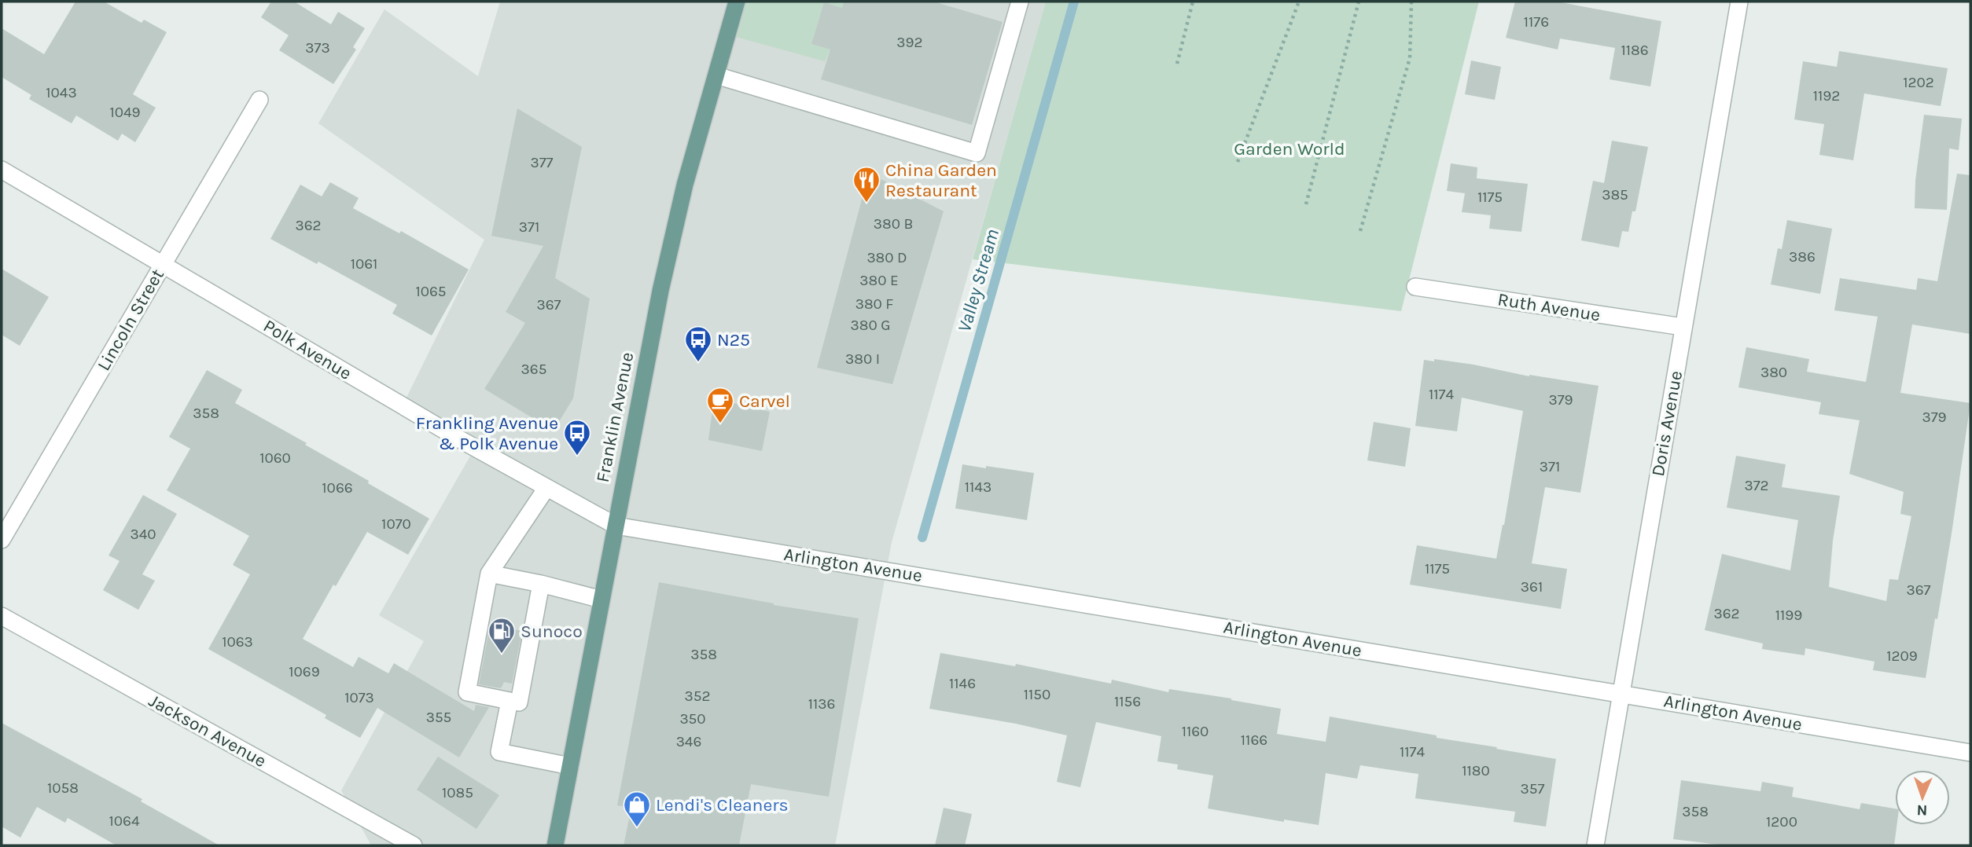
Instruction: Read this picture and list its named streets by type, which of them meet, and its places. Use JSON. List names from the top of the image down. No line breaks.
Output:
{"streets":{"main road":["Franklin Avenue"],"street":["Ruth Avenue","Lincoln Street","Polk Avenue","Doris Avenue","Arlington Avenue","Jackson Avenue"]},"crossings":[["Ruth Avenue","Doris Avenue"],["Lincoln Street","Polk Avenue"],["Polk Avenue","Franklin Avenue"],["Polk Avenue","Arlington Avenue"],["Franklin Avenue","Arlington Avenue"],["Doris Avenue","Arlington Avenue"]],"water":["Valley Stream"],"parks":["Garden World"],"places":{"restaurant":["China Garden Restaurant"],"bus stop":["N25","Frankling Avenue & Polk Avenue"],"cafe":["Carvel"],"fuel station":["Sunoco"],"shop":["Lendi's Cleaners"]},"house_numbers":["1176","392","373","1186","1202","1043","1192","1049","377","385","1175","380 B","362","371","386","380 D","1061","380 E","1065","380 F","367","380 G","380 I","365","380","1174","379","358","379","1060","371","372","1143","1066","1070","340","1175","361","367","362","1199","1063","358","1209","1069","1146","1150","352","1073","1156","1136","355","350","1160","1166","346","1174","1180","1058","357","1085","358","1064","1200"],"north":"bottom"}
